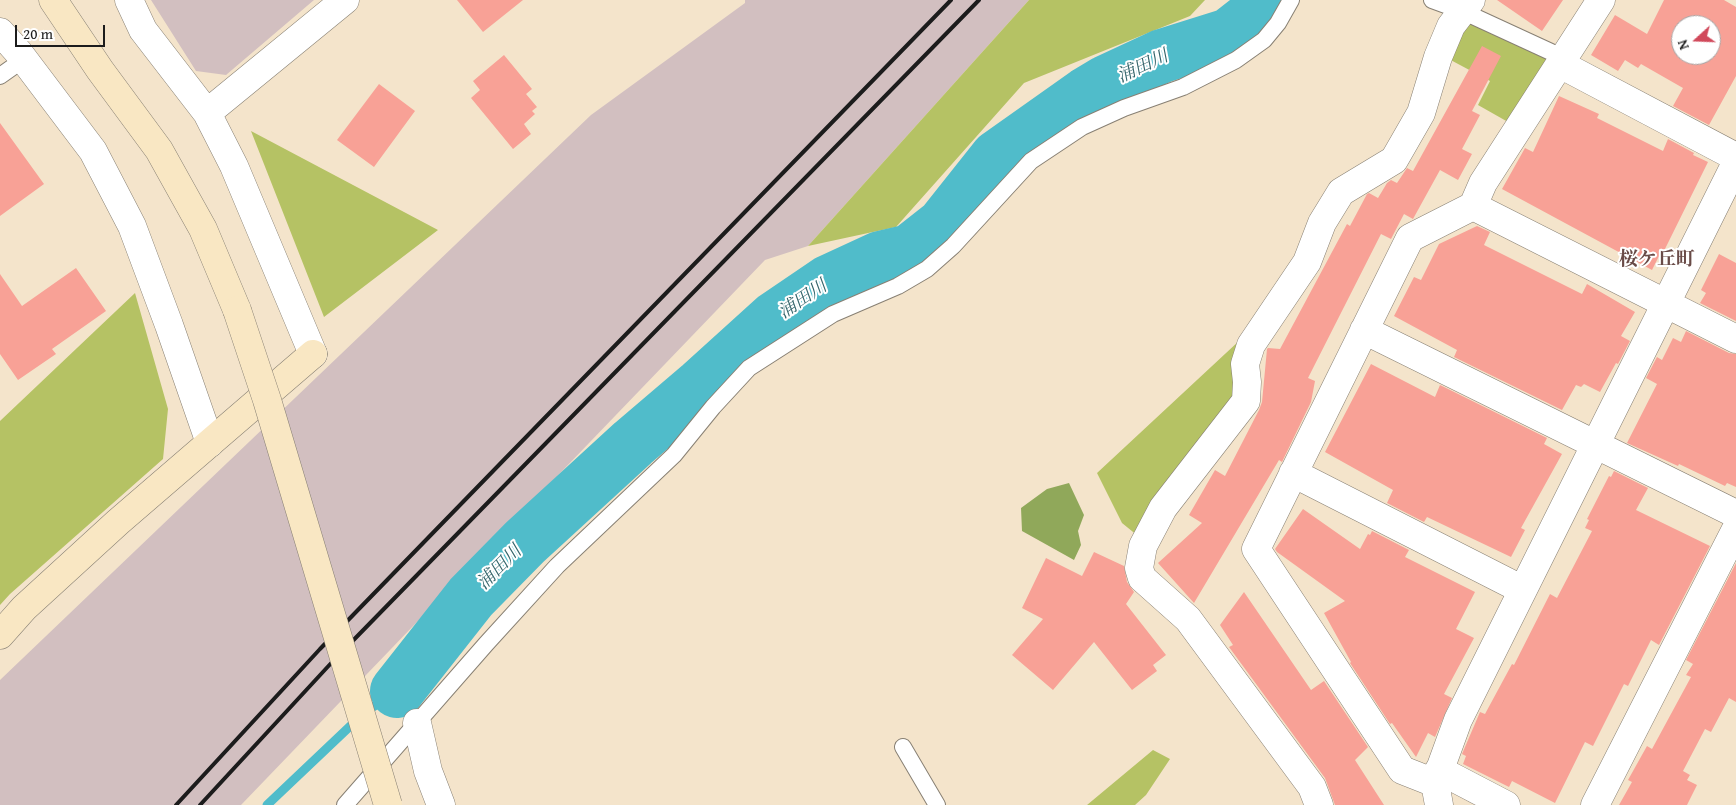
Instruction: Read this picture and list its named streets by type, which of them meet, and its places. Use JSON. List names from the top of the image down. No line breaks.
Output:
{"districts":["桜ケ丘町"],"water":["浦田川"],"scale_bar":"20 m","north":"left"}
